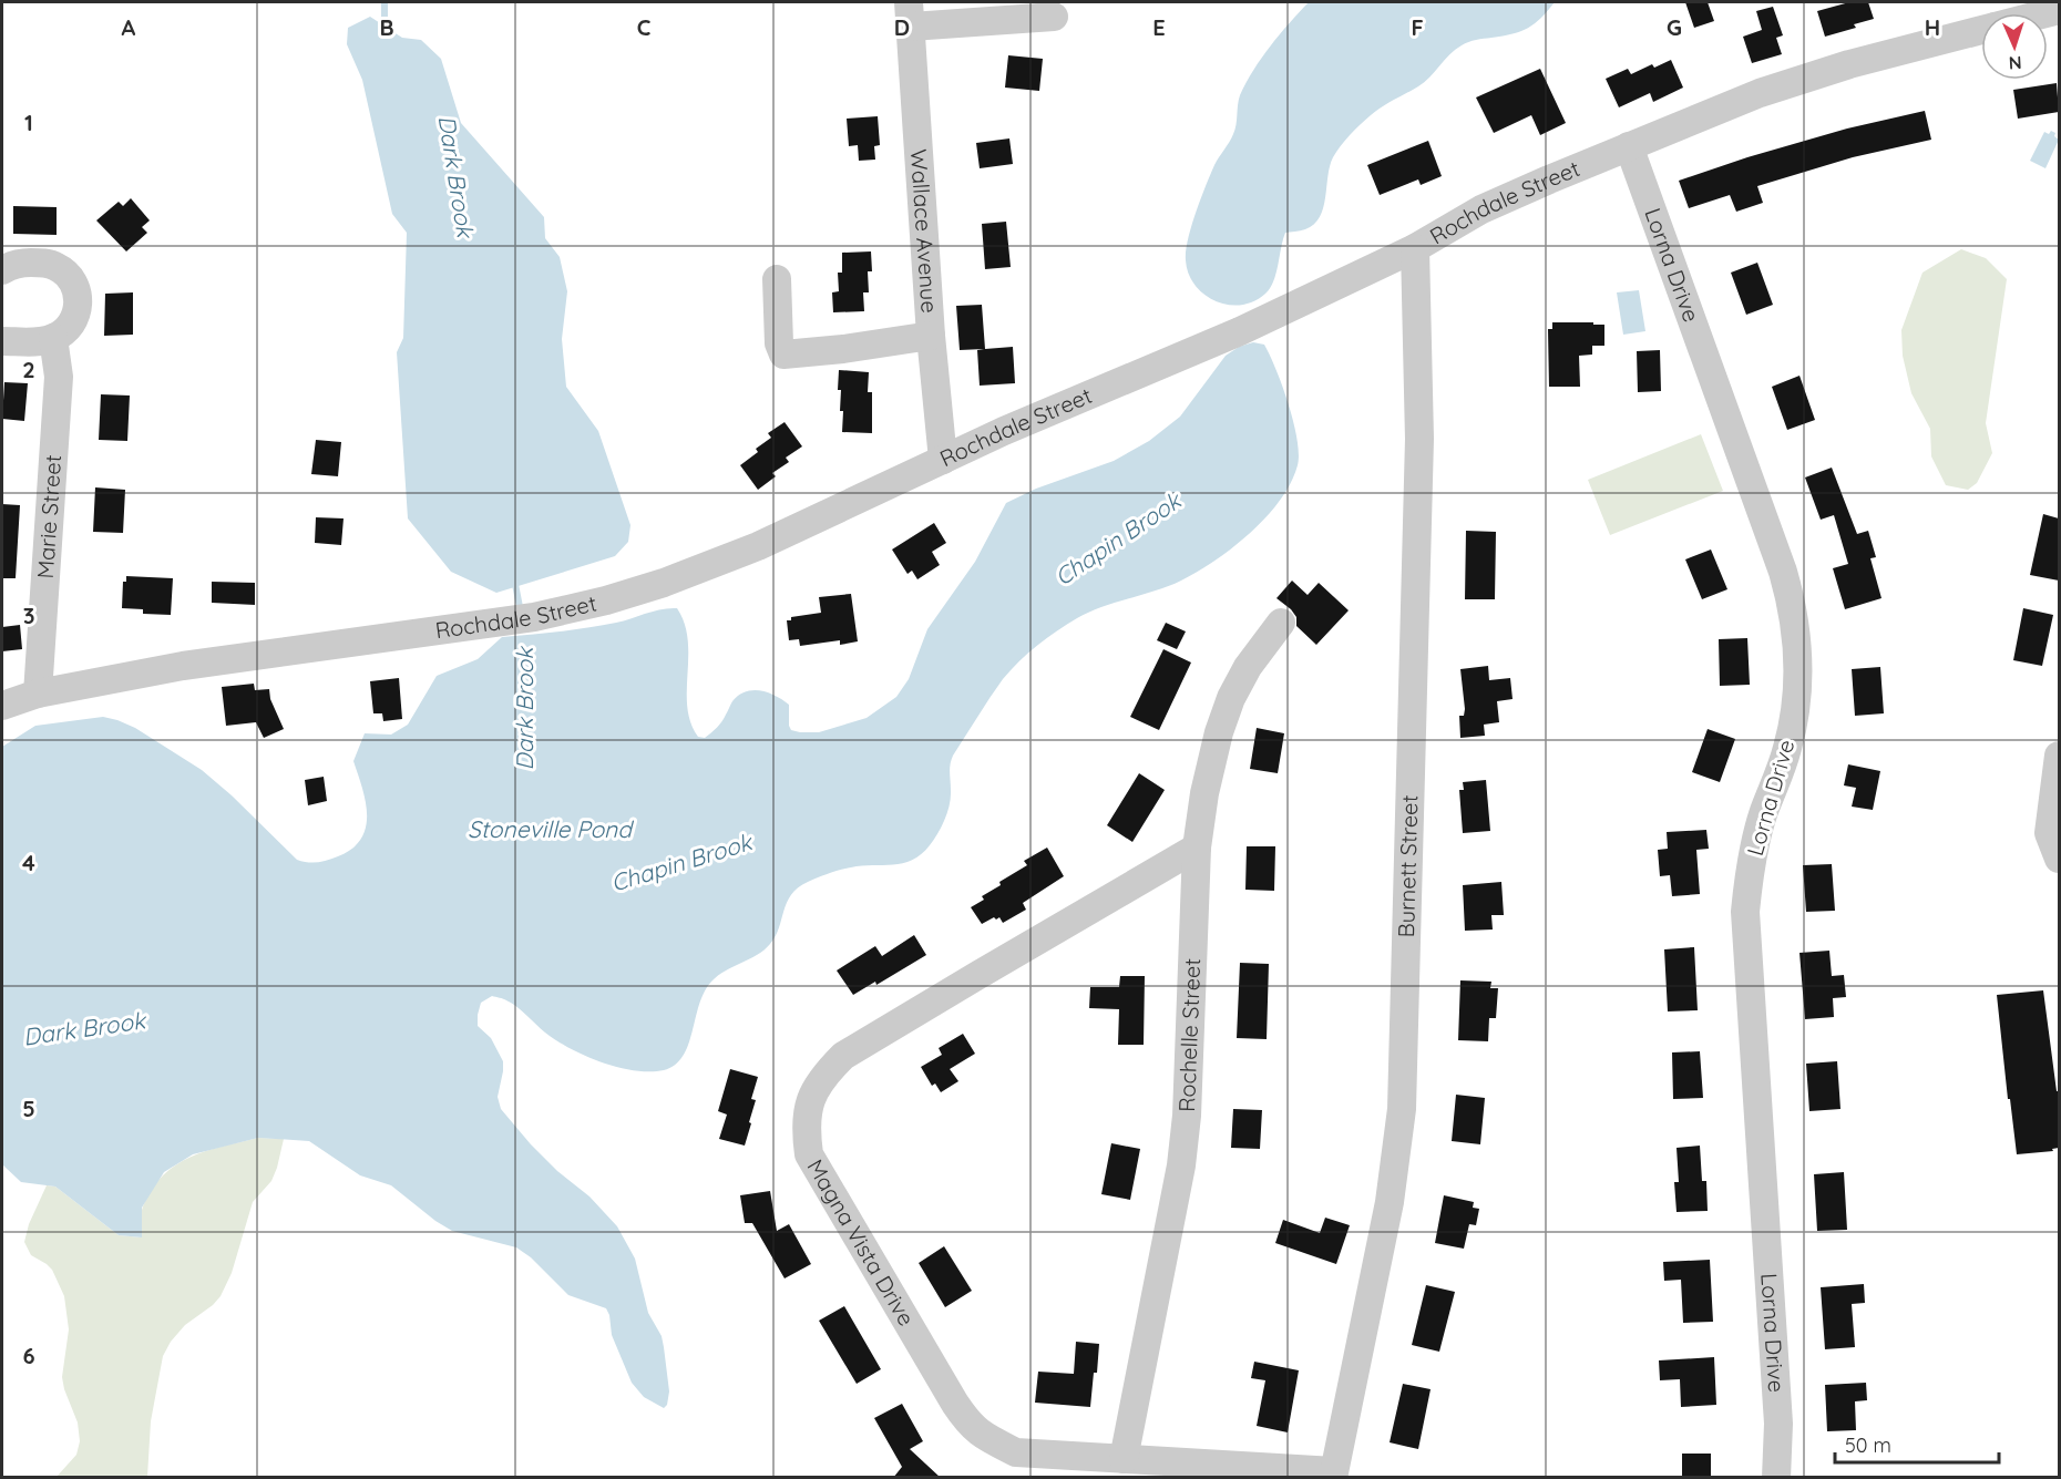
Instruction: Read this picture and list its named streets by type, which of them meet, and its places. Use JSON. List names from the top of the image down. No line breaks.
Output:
{"streets":{"street":["Rochdale Street","Wallace Avenue","Lorna Drive","Marie Street","Burnett Street","Rochelle Street","Magna Vista Drive"]},"crossings":[["Rochdale Street","Wallace Avenue"],["Rochdale Street","Lorna Drive"],["Rochdale Street","Marie Street"],["Rochdale Street","Burnett Street"],["Burnett Street","Magna Vista Drive"],["Rochelle Street","Magna Vista Drive"]],"water":["Dark Brook","Chapin Brook","Stoneville Pond"],"scale_bar":"50 m","north":"bottom","grid":{"columns":["A","B","C","D","E","F","G","H"],"rows":["1","2","3","4","5","6"]}}
